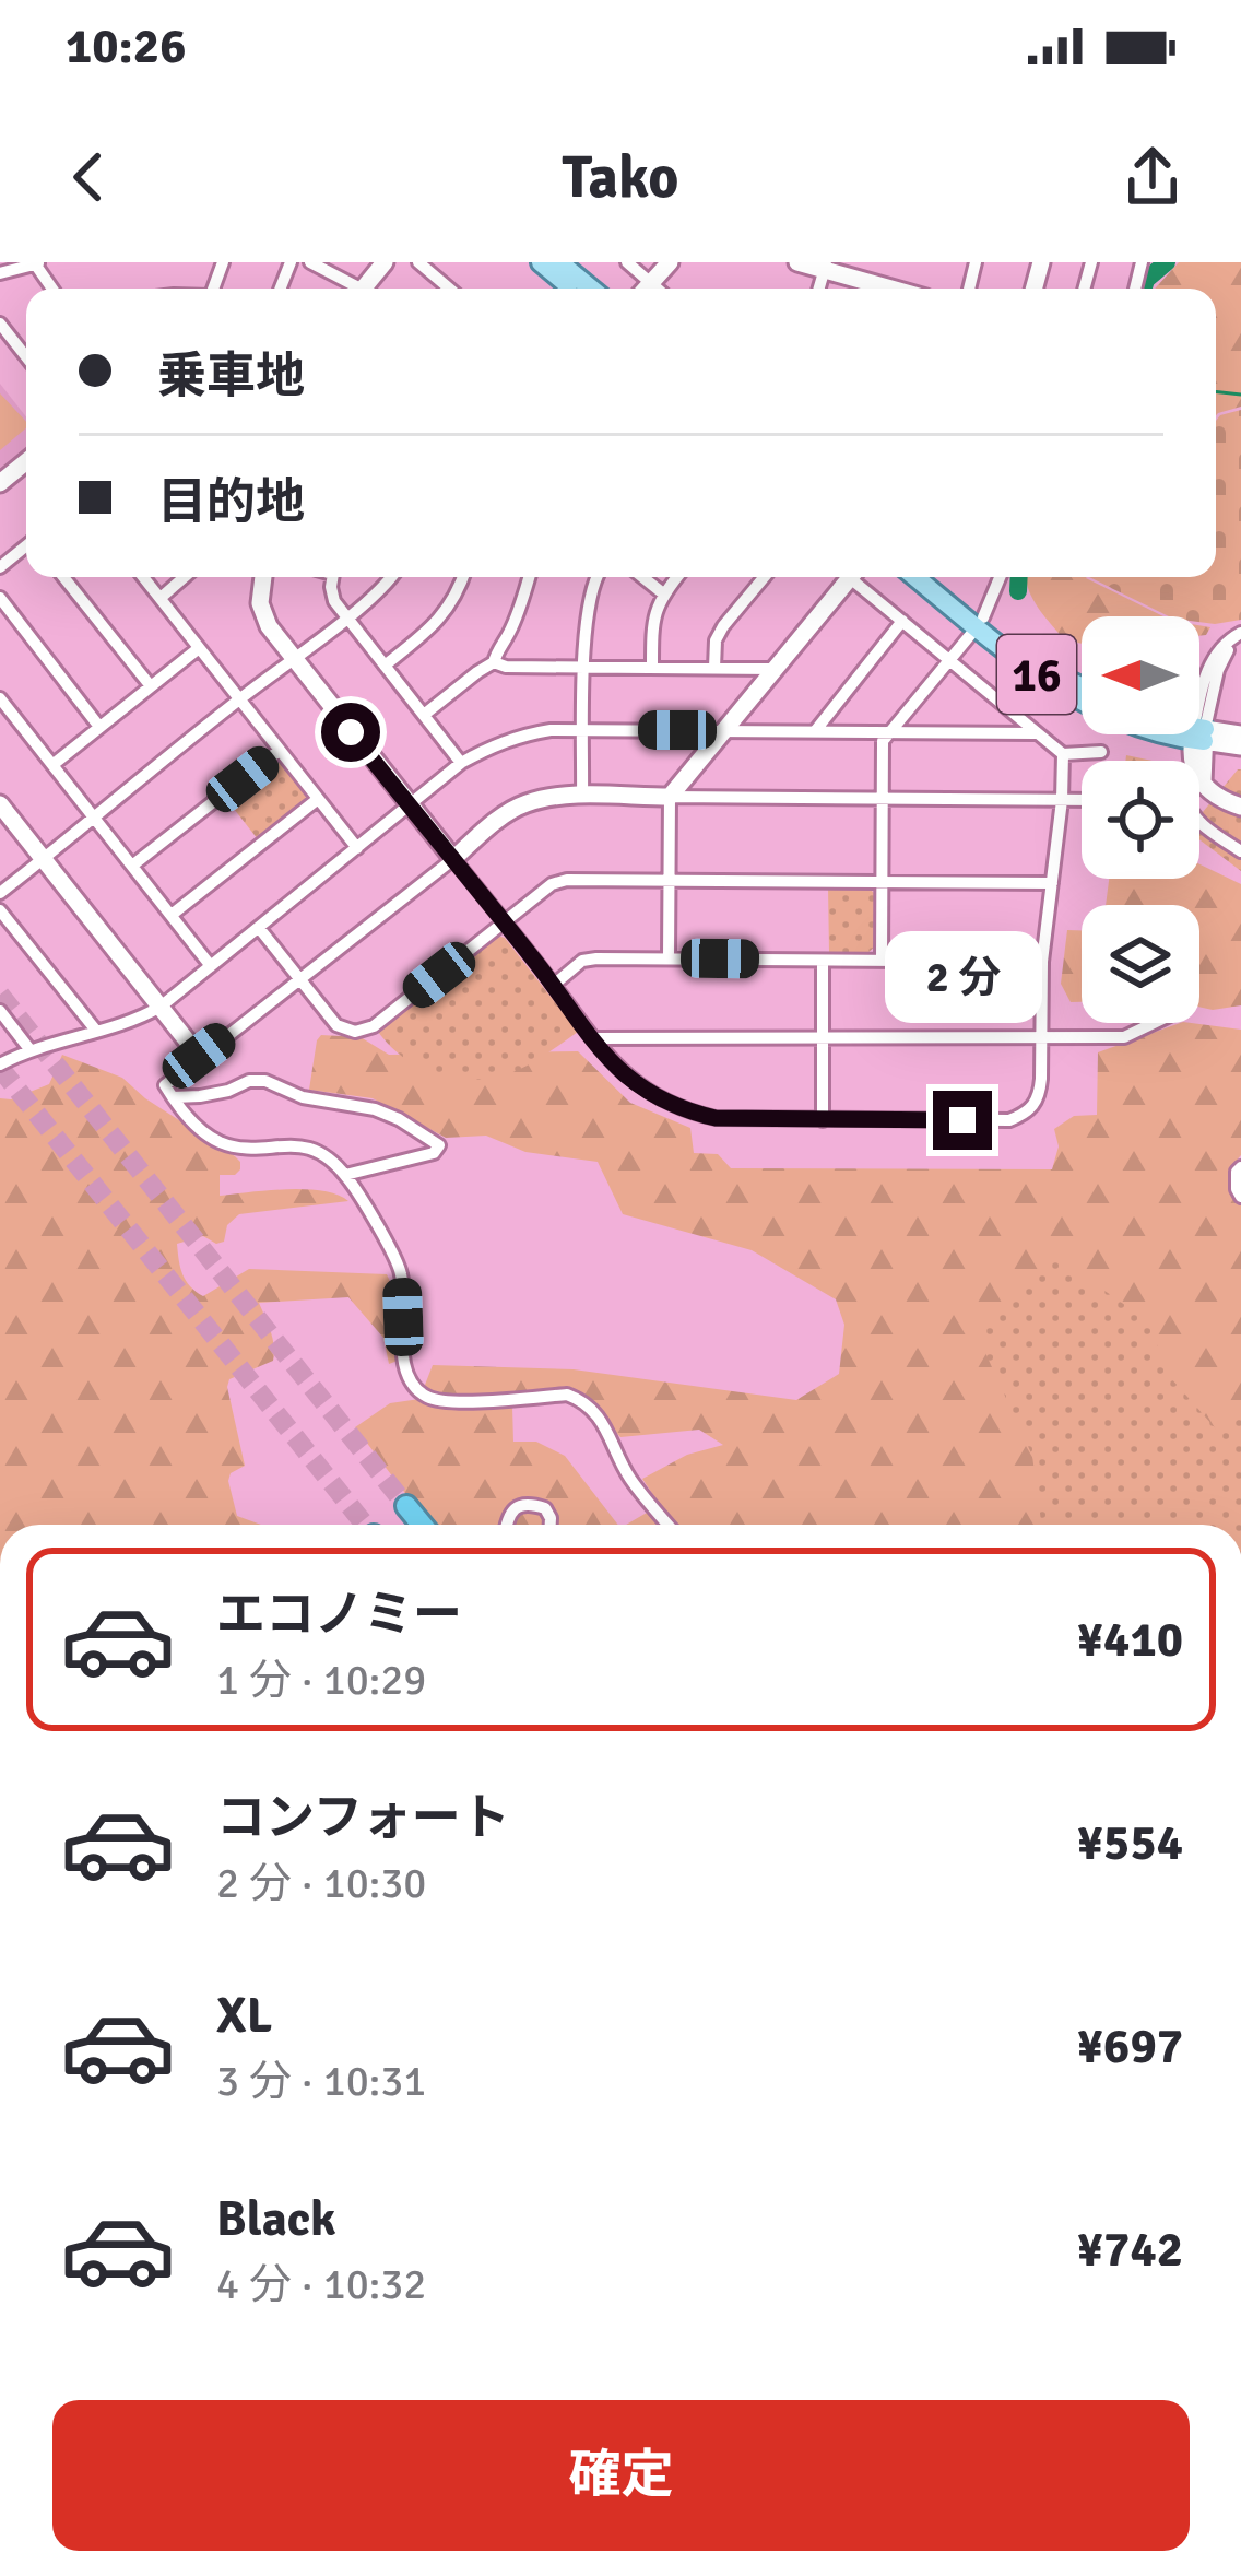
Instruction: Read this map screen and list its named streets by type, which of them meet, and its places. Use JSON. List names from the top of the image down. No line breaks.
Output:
{"streets":{"main road":["16"]},"north":"left","page":{"status":"10:26","header":"Tako","banner":["乗車地","目的地"],"bubble":"2 分","list":[{"name":"エコノミー","note":"1 分 · 10:29","value":"¥410"},{"name":"コンフォート","note":"2 分 · 10:30","value":"¥554"},{"name":"XL","note":"3 分 · 10:31","value":"¥697"},{"name":"Black","note":"4 分 · 10:32","value":"¥742"}],"buttons":"確定"}}
